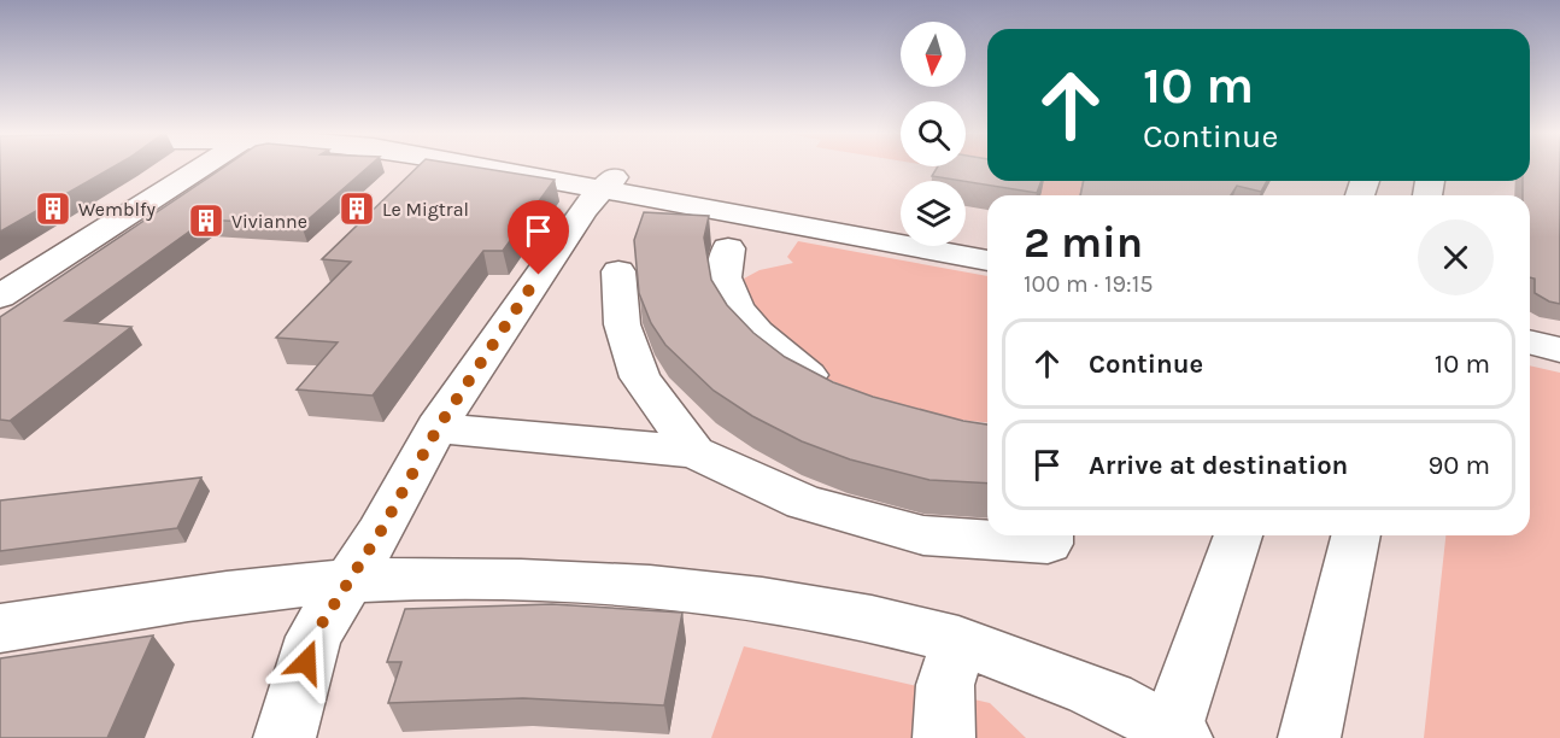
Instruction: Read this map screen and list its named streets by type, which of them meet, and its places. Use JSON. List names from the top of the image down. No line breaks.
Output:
{"places":{"building":["Wemblfy","Le Migtral","Vivianne"]},"north":"bottom","page":{"turn":["10 m","Continue"],"heading":["2 min","100 m · 19:15"],"list":[{"name":"Continue","value":"10 m"},{"name":"Arrive at destination","value":"90 m"}]}}
